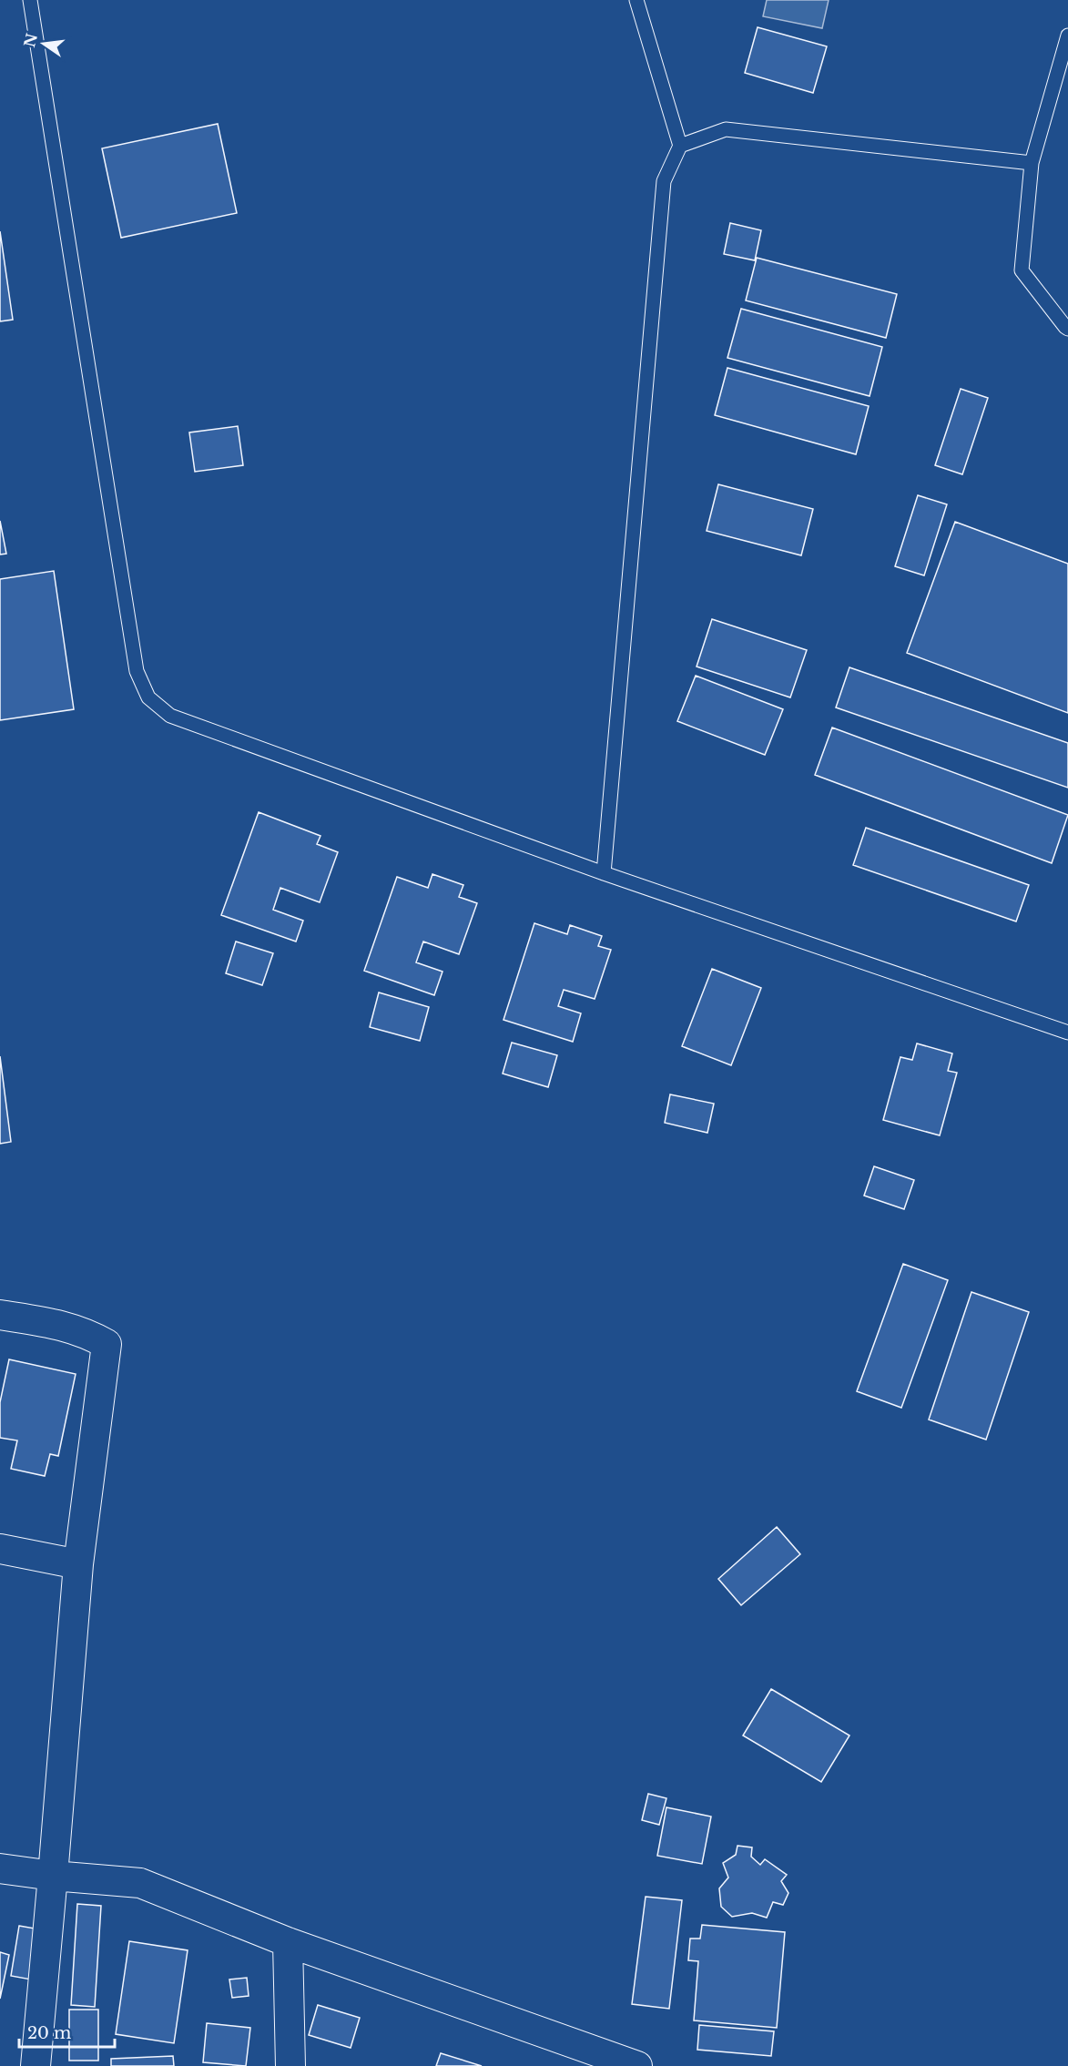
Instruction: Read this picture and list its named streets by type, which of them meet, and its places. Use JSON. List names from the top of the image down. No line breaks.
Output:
{"scale_bar":"20 m","north":"left"}
